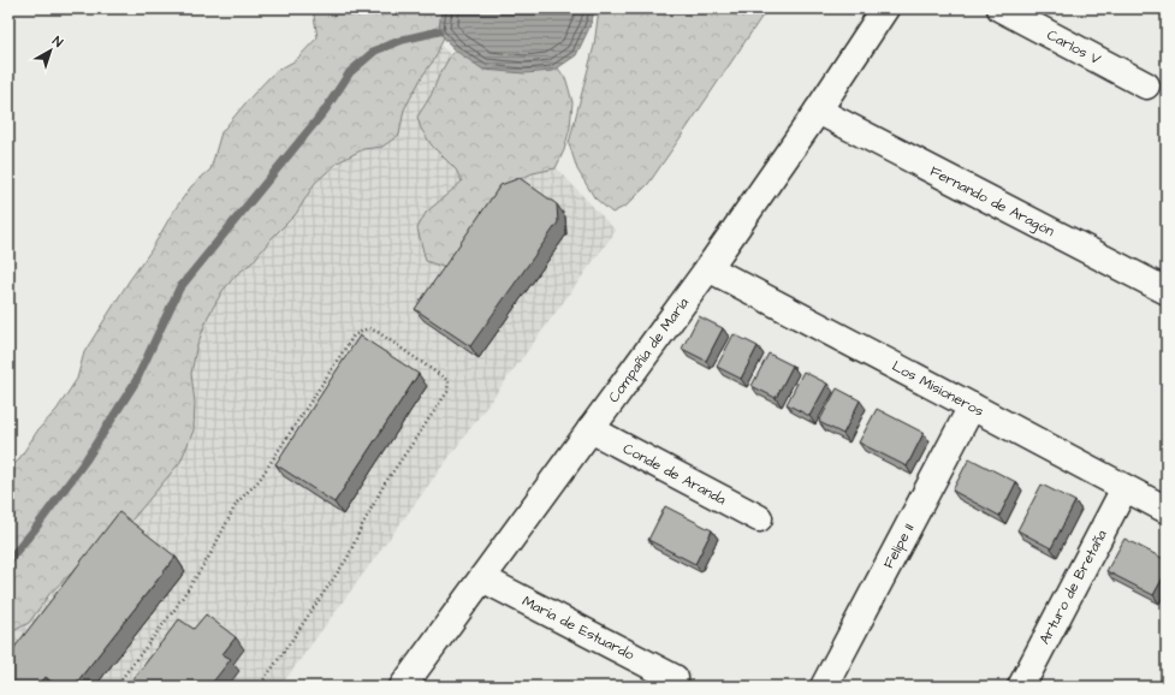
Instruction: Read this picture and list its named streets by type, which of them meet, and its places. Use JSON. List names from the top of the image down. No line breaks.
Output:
{"streets":{"street":["Carlos V","Fernando de Aragón","Compañía de María","Los Misioneros","Conde de Aranda","Felipe II","Arturo de Bretaña","María de Estuardo"]},"crossings":[["Fernando de Aragón","Compañía de María"],["Compañía de María","Los Misioneros"],["Compañía de María","Conde de Aranda"],["Compañía de María","María de Estuardo"],["Los Misioneros","Felipe II"],["Los Misioneros","Arturo de Bretaña"]],"north":"top right"}
